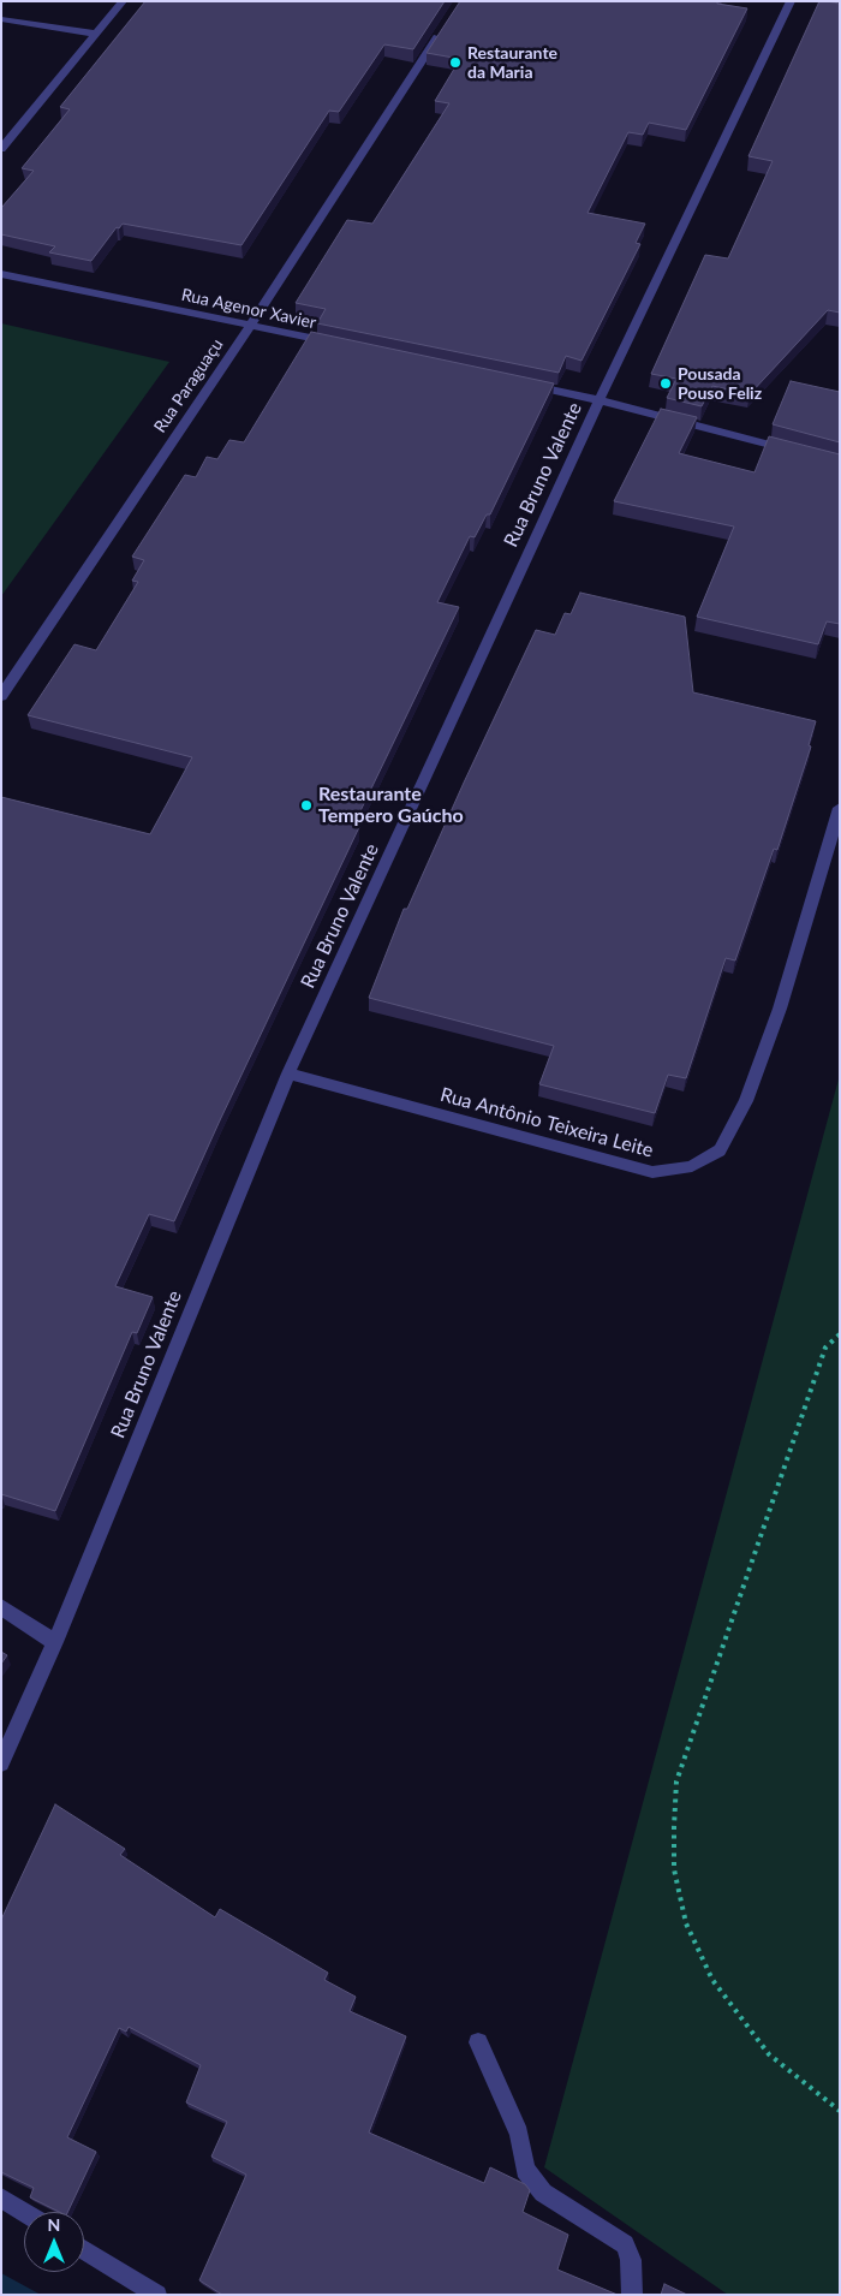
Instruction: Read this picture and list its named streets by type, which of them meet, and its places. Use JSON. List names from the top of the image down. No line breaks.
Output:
{"streets":{"street":["Rua Agenor Xavier","Rua Paraguaçu","Rua Bruno Valente","Rua Antônio Teixeira Leite"]},"crossings":[["Rua Agenor Xavier","Rua Paraguaçu"],["Rua Bruno Valente","Rua Antônio Teixeira Leite"]],"places":["Restaurante da Maria","Pousada Pouso Feliz","Restaurante Tempero Gaúcho"],"north":"top"}
